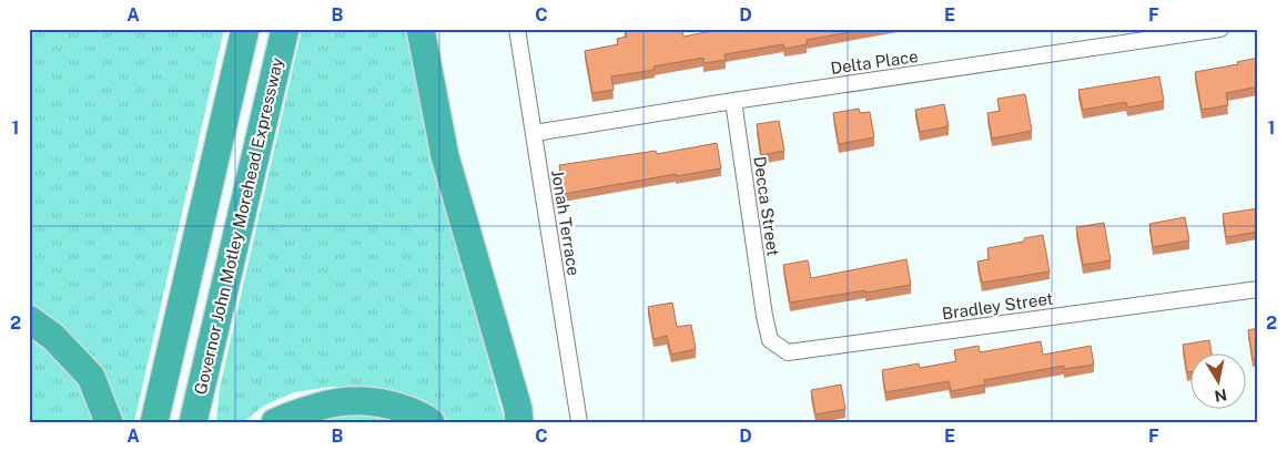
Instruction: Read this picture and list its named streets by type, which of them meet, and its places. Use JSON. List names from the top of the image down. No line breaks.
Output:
{"streets":{"highway":["Governor John Motley Morehead Expressway"],"street":["Delta Place","Decca Street","Jonah Terrace","Bradley Street"]},"crossings":[["Delta Place","Decca Street"],["Delta Place","Jonah Terrace"],["Decca Street","Bradley Street"]],"north":"bottom","grid":{"columns":["A","B","C","D","E","F"],"rows":["1","2"]}}
